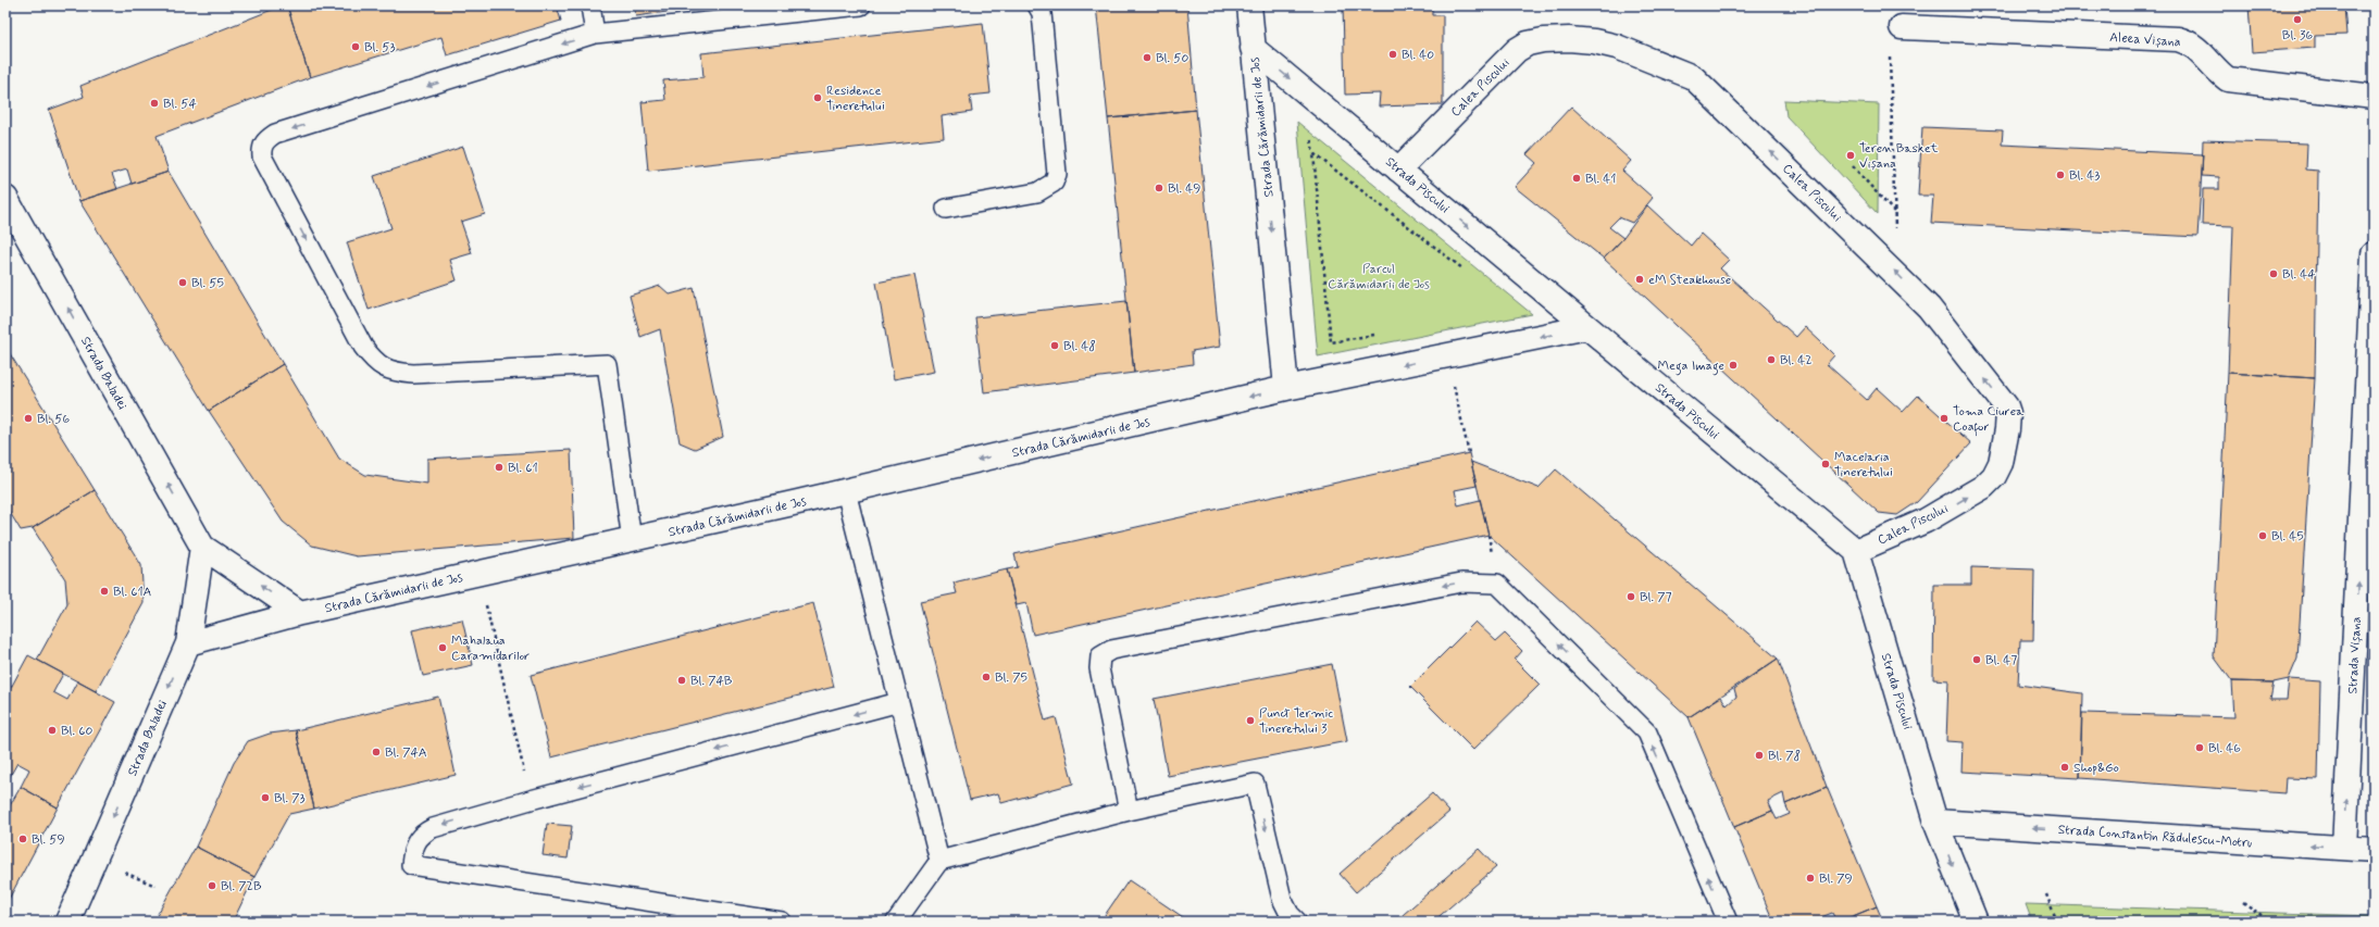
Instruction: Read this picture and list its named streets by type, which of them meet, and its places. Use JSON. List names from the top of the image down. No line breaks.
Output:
{"streets":{"street":["Aleea Vișana","Calea Piscului","Strada Cărămidarii de Jos","Strada Piscului","Strada Baladei","Strada Vișana","Strada Constantin Rădulescu-Motru"]},"crossings":[["Calea Piscului","Strada Piscului"],["Strada Cărămidarii de Jos","Strada Piscului"],["Strada Cărămidarii de Jos","Strada Baladei"],["Strada Piscului","Strada Constantin Rădulescu-Motru"],["Strada Vișana","Strada Constantin Rădulescu-Motru"]],"one_way":["Strada Piscului","Strada Vișana","Strada Constantin Rădulescu-Motru"],"parks":["Parcul Cărămidarii de Jos"],"places":["Bl. 36","Bl. 53","Bl. 40","Bl. 50","Residence Tineretului","Bl. 54","Teren Basket Vișana","Bl. 43","Bl. 41","Bl. 49","Bl. 44","eM Steakhouse","Bl. 55","Bl. 48","Bl. 42","Mega Image","Bl. 56","Toma Ciurea Coafor","Macelaria Tineretului","Bl. 61","Bl. 45","Bl. 61A","Bl. 77","Mahalaua Caramidarilor","Bl. 47","Bl. 75","Bl. 74B","Punct Termic Tineretului 3","Bl. 60","Bl. 46","Bl. 74A","Bl. 78","Shop&Go","Bl. 73","Bl. 59","Bl. 79","Bl. 72B"]}
